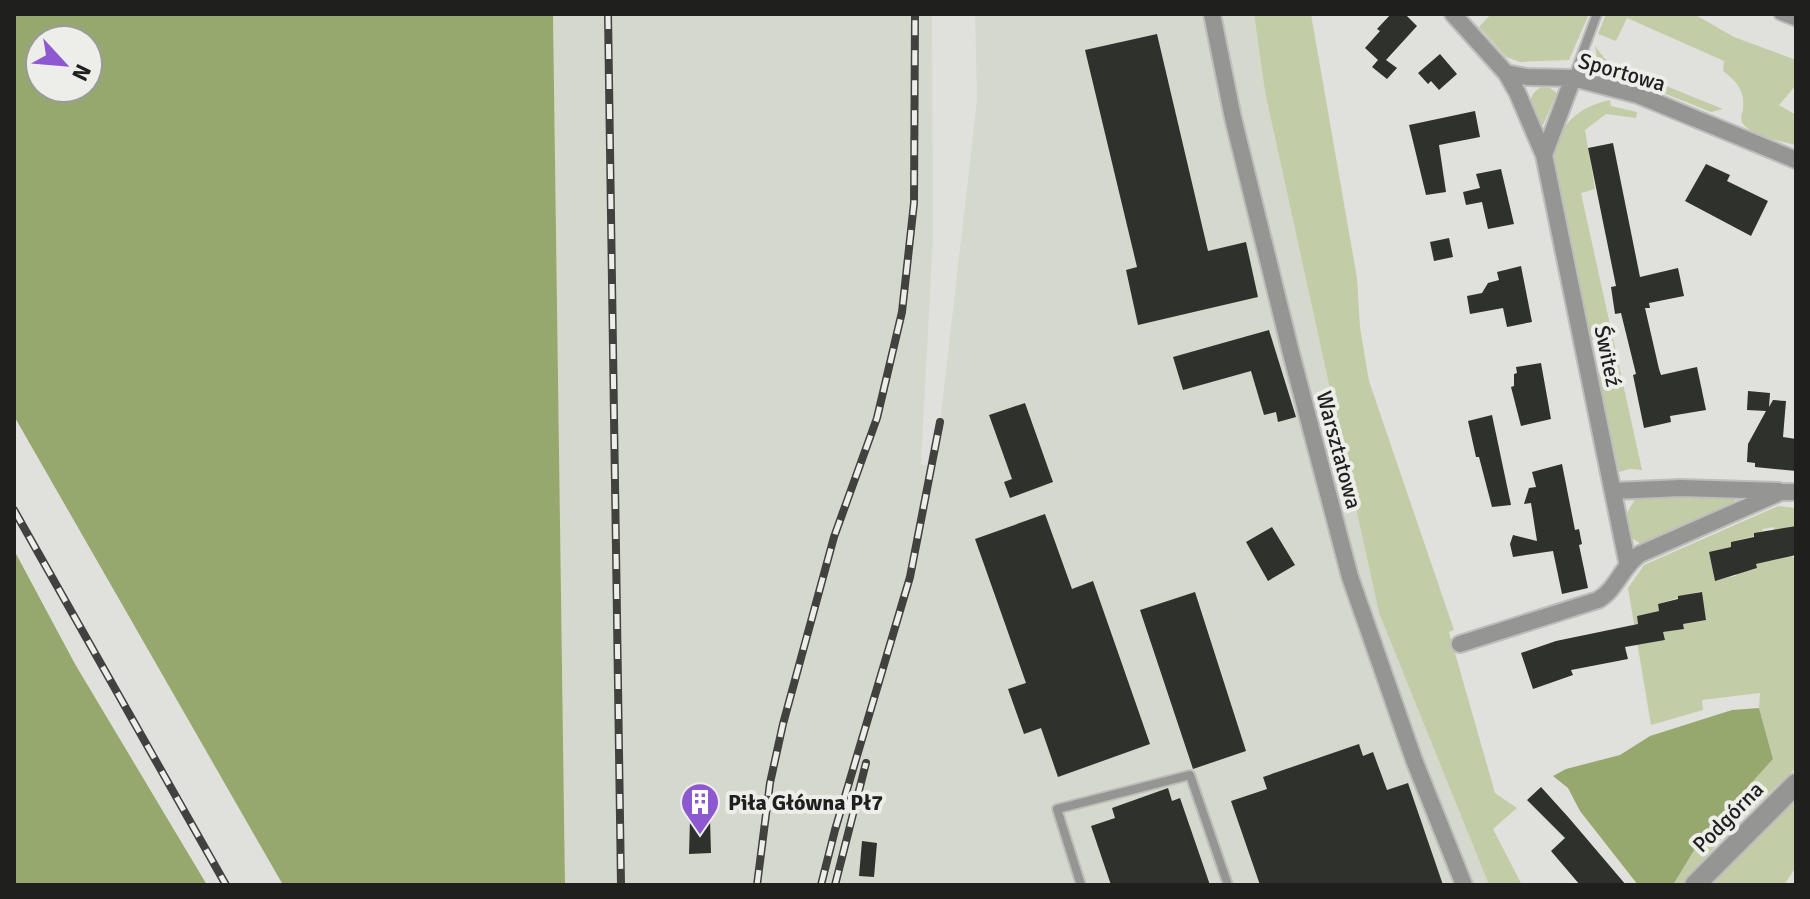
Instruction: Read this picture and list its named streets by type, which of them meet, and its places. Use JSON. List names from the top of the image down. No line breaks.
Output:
{"streets":{"street":["Sportowa","Świteź","Warsztatowa","Podgórna"]},"crossings":[["Sportowa","Świteź"]],"places":{"building":["Piła Główna Pł7"]},"north":"bottom right"}
